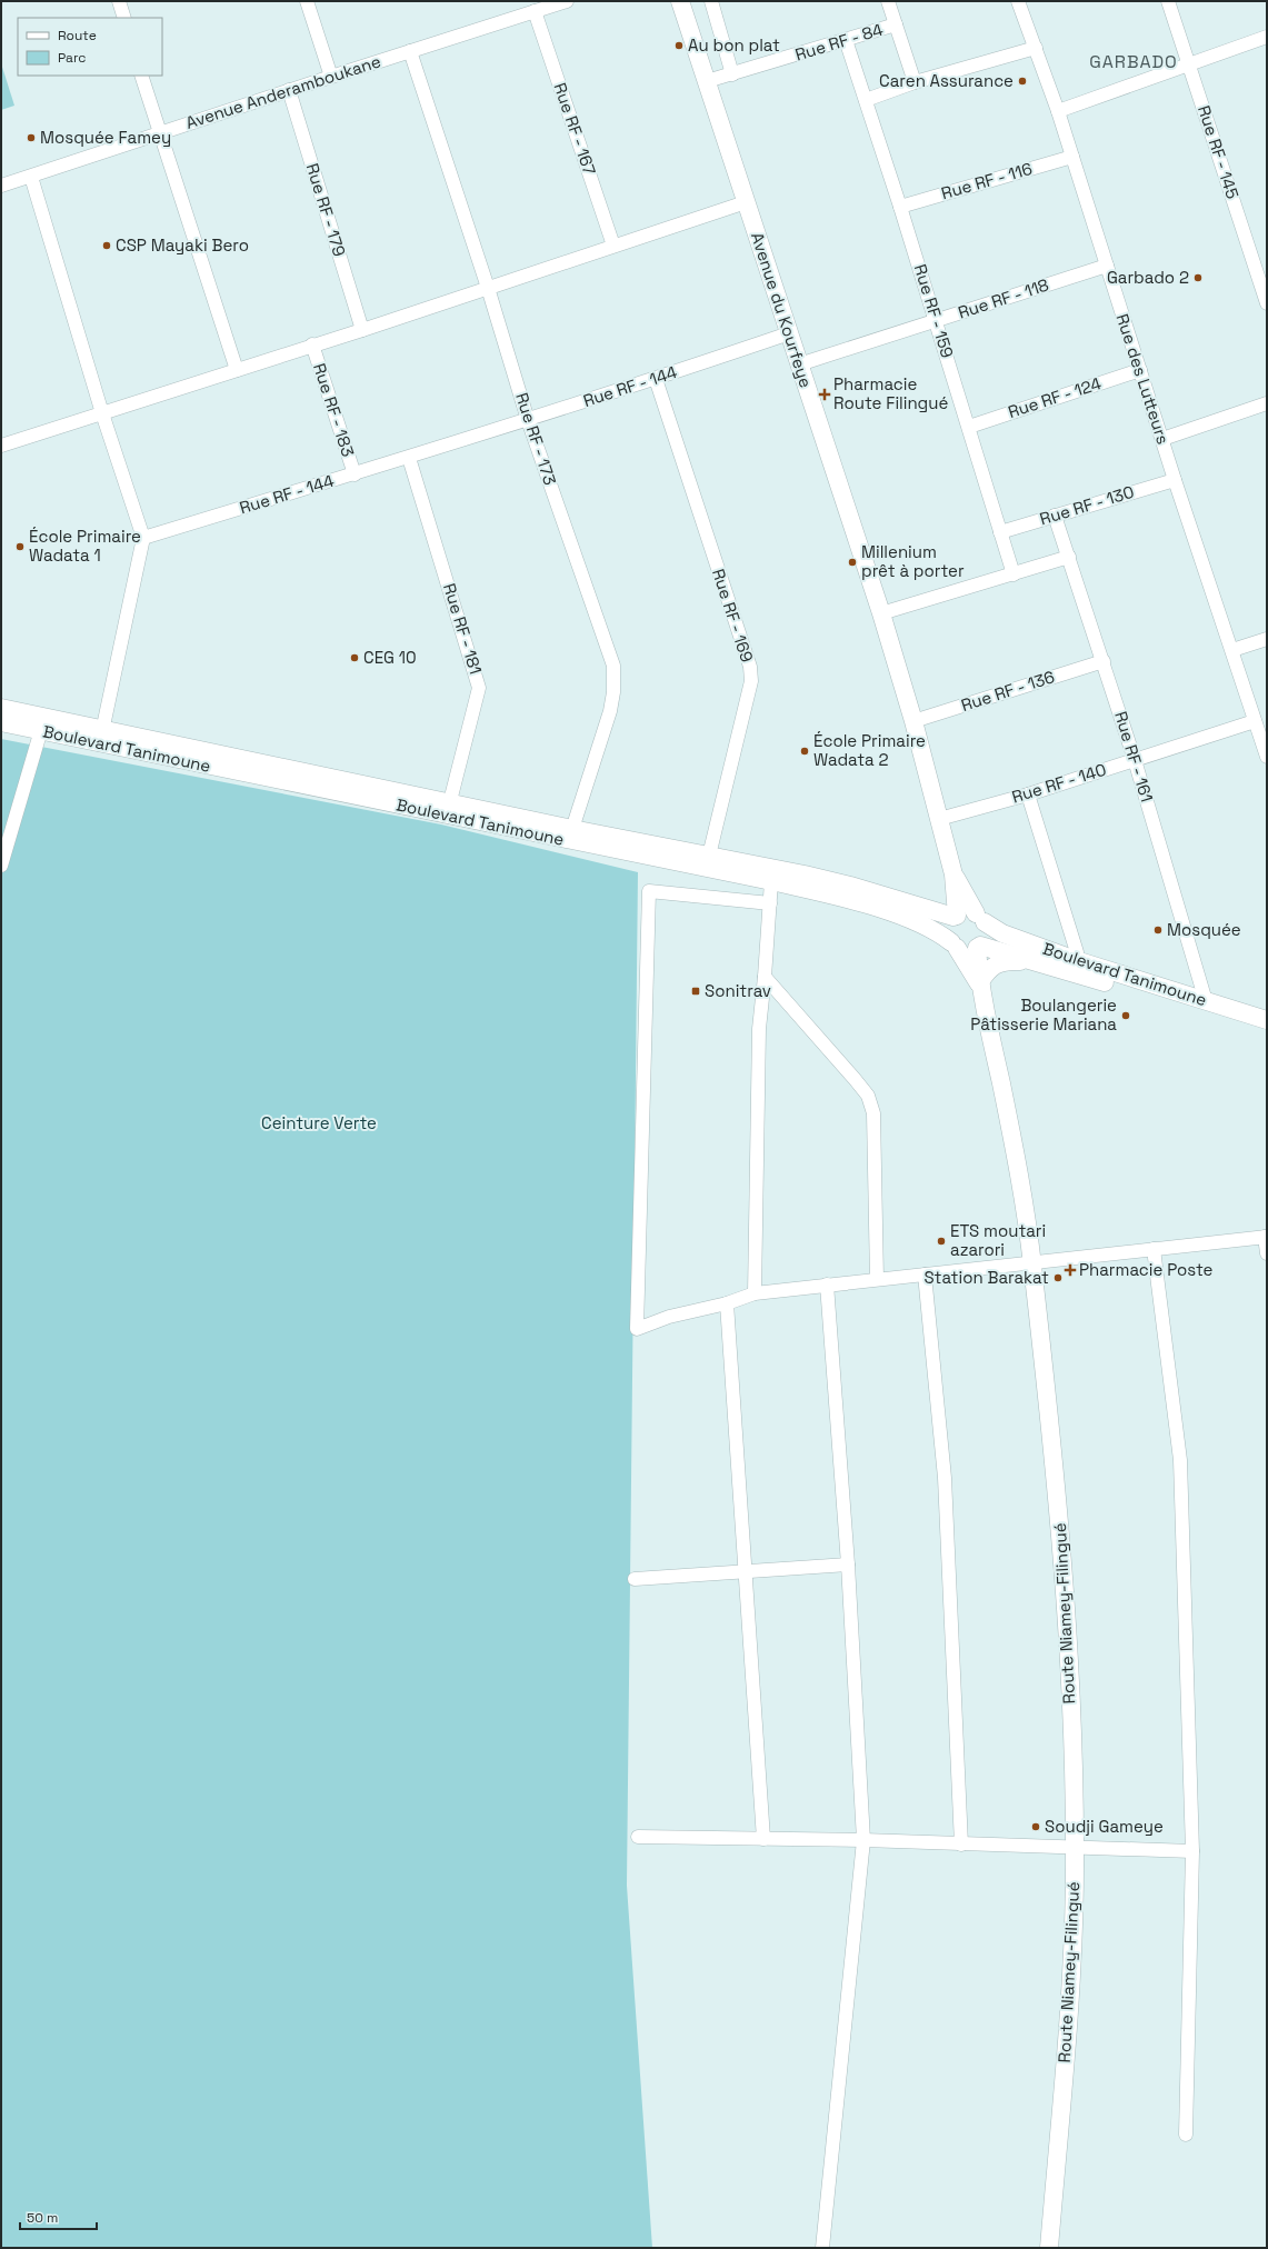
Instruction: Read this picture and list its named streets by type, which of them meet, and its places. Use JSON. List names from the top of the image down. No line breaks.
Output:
{"streets":{"main road":["Avenue du Kourfeye","Boulevard Tanimoune","Route Niamey-Filingué"],"street":["Rue RF - 84","Avenue Anderamboukane","Rue RF - 167","Rue RF - 145","Rue RF - 116","Rue RF - 179","Rue RF - 118","Rue RF - 159","Rue des Lutteurs","Rue RF - 144","Rue RF - 124","Rue RF - 183","Rue RF - 173","Rue RF - 130","Rue RF - 169","Rue RF - 181","Rue RF - 136","Rue RF - 161","Rue RF - 140"]},"crossings":[["Rue RF - 84","Avenue du Kourfeye"],["Rue RF - 84","Rue RF - 159"],["Avenue Anderamboukane","Rue RF - 167"],["Avenue Anderamboukane","Rue RF - 179"],["Avenue Anderamboukane","Rue RF - 173"],["Rue RF - 116","Rue RF - 159"],["Rue RF - 116","Rue des Lutteurs"],["Rue RF - 118","Avenue du Kourfeye"],["Rue RF - 118","Rue RF - 159"],["Rue RF - 118","Rue des Lutteurs"],["Avenue du Kourfeye","Rue RF - 144"],["Avenue du Kourfeye","Rue RF - 136"],["Avenue du Kourfeye","Boulevard Tanimoune"],["Avenue du Kourfeye","Rue RF - 140"],["Avenue du Kourfeye","Route Niamey-Filingué"],["Rue RF - 159","Rue RF - 124"],["Rue RF - 159","Rue RF - 130"],["Rue des Lutteurs","Rue RF - 124"],["Rue des Lutteurs","Rue RF - 130"],["Rue des Lutteurs","Rue RF - 140"],["Rue RF - 144","Rue RF - 183"],["Rue RF - 144","Rue RF - 173"],["Rue RF - 144","Rue RF - 169"],["Rue RF - 144","Rue RF - 181"],["Rue RF - 173","Boulevard Tanimoune"],["Rue RF - 130","Rue RF - 161"],["Rue RF - 169","Boulevard Tanimoune"],["Rue RF - 181","Boulevard Tanimoune"],["Rue RF - 136","Rue RF - 161"],["Boulevard Tanimoune","Rue RF - 161"],["Boulevard Tanimoune","Route Niamey-Filingué"],["Rue RF - 161","Rue RF - 140"]],"districts":["GARBADO"],"parks":["Ceinture Verte"],"places":{"other":["Au bon plat","Caren Assurance","Mosquée Famey","CSP Mayaki Bero","Garbado 2","École Primaire Wadata 1","Millenium prêt à porter","CEG 10","École Primaire Wadata 2","Mosquée","Boulangerie Pâtisserie Mariana","ETS moutari azarori","Station Barakat","Soudji Gameye"],"health":["Pharmacie Route Filingué","Pharmacie Poste"],"transit":["Sonitrav"]},"legend":["Route","Parc"],"scale_bar":"50 m"}
